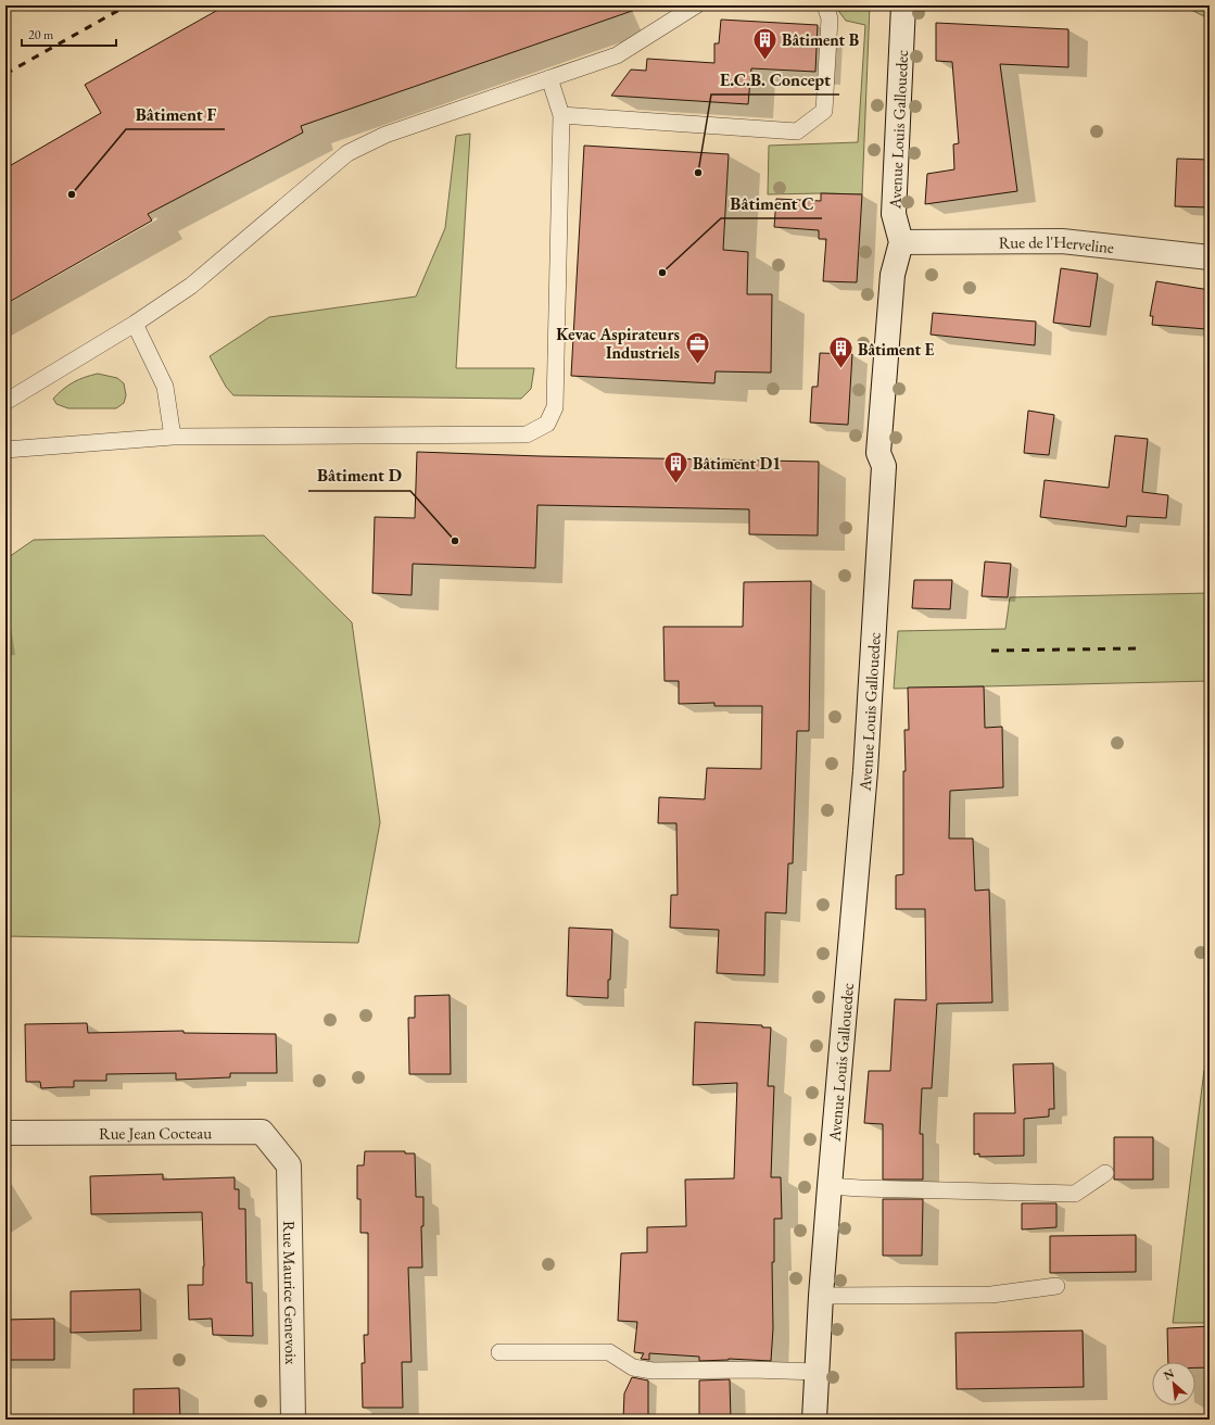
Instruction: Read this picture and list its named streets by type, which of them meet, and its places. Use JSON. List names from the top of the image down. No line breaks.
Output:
{"streets":{"main road":["Avenue Louis Gallouedec","Rue de l'Herveline","Rue Jean Cocteau","Rue Maurice Genevoix"]},"crossings":[["Avenue Louis Gallouedec","Rue de l'Herveline"],["Rue Jean Cocteau","Rue Maurice Genevoix"]],"places":{"building":["Bâtiment B","Bâtiment E","Bâtiment D1"],"other":["E.C.B. Concept","Bâtiment F","Bâtiment C","Bâtiment D"],"office":["Kevac Aspirateurs Industriels"]},"scale_bar":"20 m","north":"top left"}
